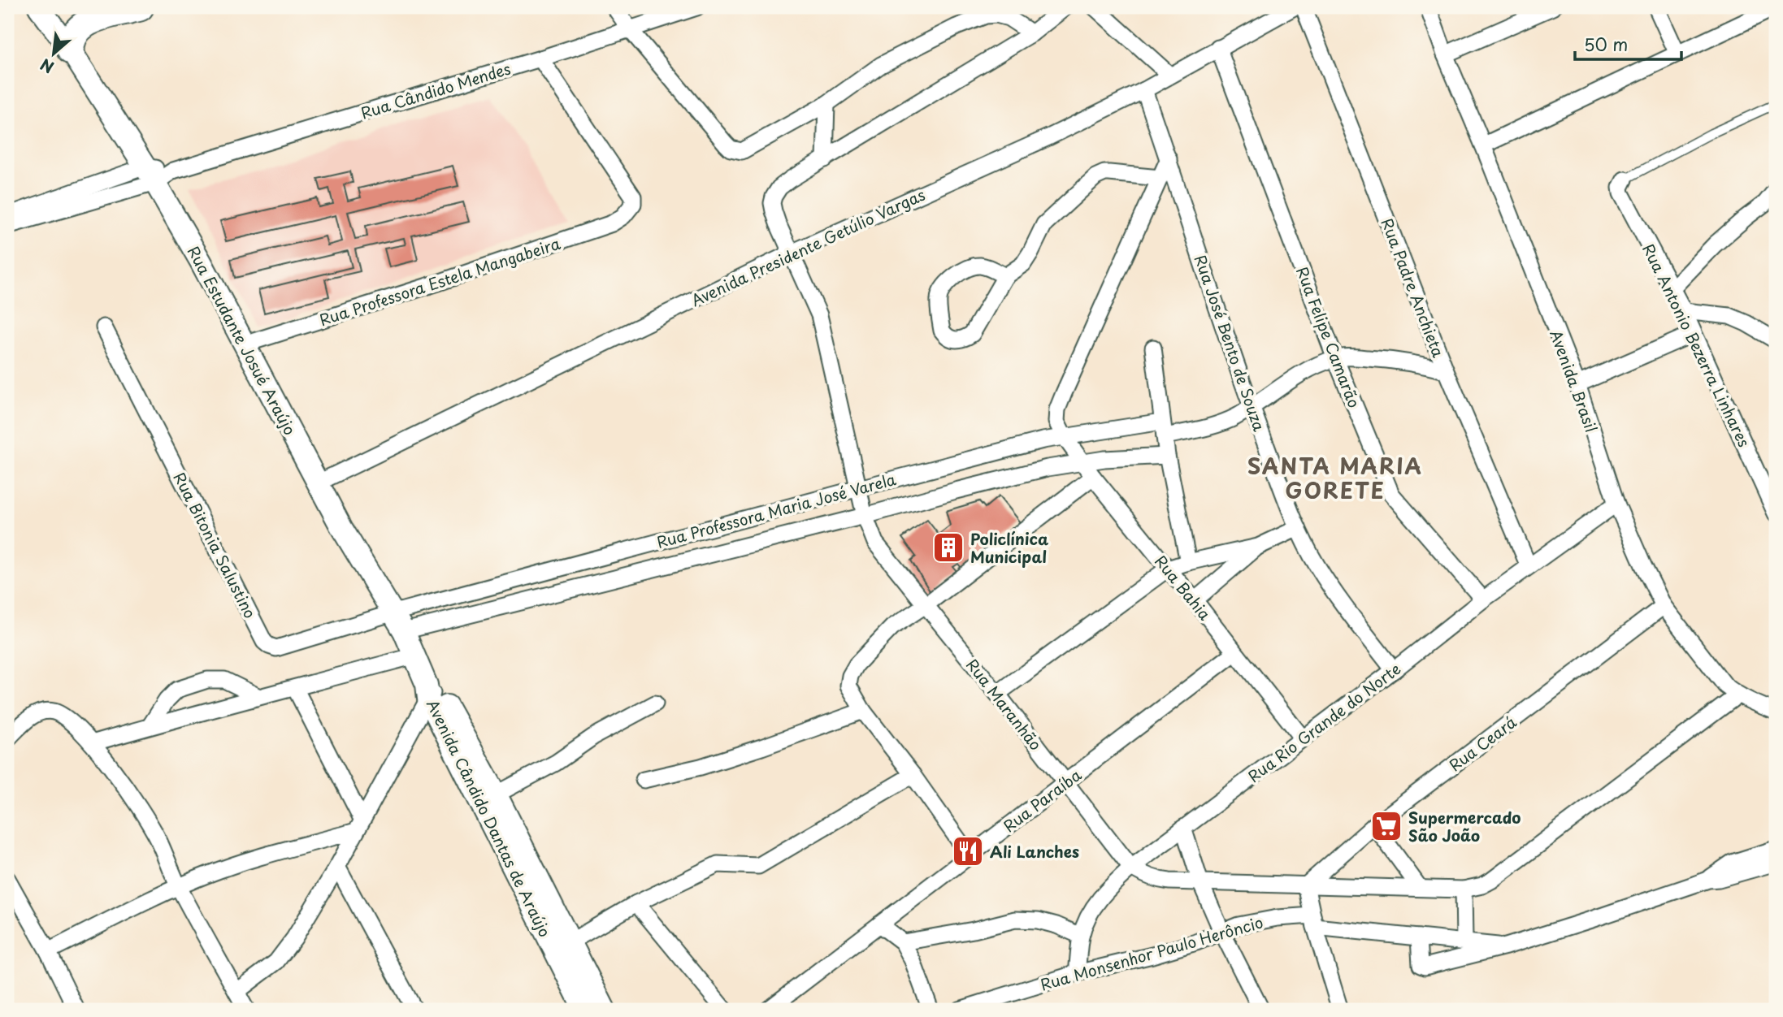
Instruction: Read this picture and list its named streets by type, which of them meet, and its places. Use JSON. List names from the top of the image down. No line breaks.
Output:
{"streets":{"main road":["Rua Estudante Josué Araújo","Avenida Cândido Dantas de Araújo"],"street":["Rua Cândido Mendes","Avenida Presidente Getúlio Vargas","Rua Professora Estela Mangabeira","Rua Padre Anchieta","Rua Felipe Camarão","Rua José Bento de Souza","Rua Antonio Bezerra Linhares","Avenida Brasil","Rua Professora Maria José Varela","Rua Bitonia Salustino","Rua Bahia","Rua Maranhão","Rua Rio Grande do Norte","Rua Ceará","Rua Paraíba","Rua Monsenhor Paulo Herôncio"]},"crossings":[["Rua Cândido Mendes","Rua Professora Estela Mangabeira"],["Rua Cândido Mendes","Rua Estudante Josué Araújo"],["Avenida Presidente Getúlio Vargas","Rua Felipe Camarão"],["Avenida Presidente Getúlio Vargas","Rua Estudante Josué Araújo"],["Avenida Presidente Getúlio Vargas","Rua José Bento de Souza"],["Avenida Presidente Getúlio Vargas","Rua Maranhão"],["Rua Professora Estela Mangabeira","Rua Estudante Josué Araújo"],["Rua Padre Anchieta","Rua Rio Grande do Norte"],["Rua Felipe Camarão","Rua Professora Maria José Varela"],["Rua Felipe Camarão","Rua Rio Grande do Norte"],["Rua Estudante Josué Araújo","Rua Professora Maria José Varela"],["Rua Estudante Josué Araújo","Rua Bitonia Salustino"],["Rua Estudante Josué Araújo","Avenida Cândido Dantas de Araújo"],["Rua José Bento de Souza","Rua Professora Maria José Varela"],["Rua José Bento de Souza","Rua Rio Grande do Norte"],["Avenida Brasil","Rua Rio Grande do Norte"],["Avenida Brasil","Rua Ceará"],["Rua Professora Maria José Varela","Rua Bitonia Salustino"],["Rua Professora Maria José Varela","Rua Bahia"],["Rua Professora Maria José Varela","Rua Maranhão"],["Rua Bahia","Rua Rio Grande do Norte"],["Rua Bahia","Rua Paraíba"],["Rua Maranhão","Rua Rio Grande do Norte"],["Rua Maranhão","Rua Paraíba"],["Rua Rio Grande do Norte","Rua Monsenhor Paulo Herôncio"]],"districts":["SANTA MARIA GORETE"],"places":{"building":["Policlínica Municipal"],"supermarket":["Supermercado São João"],"restaurant":["Ali Lanches"]},"scale_bar":"50 m","north":"bottom left"}
